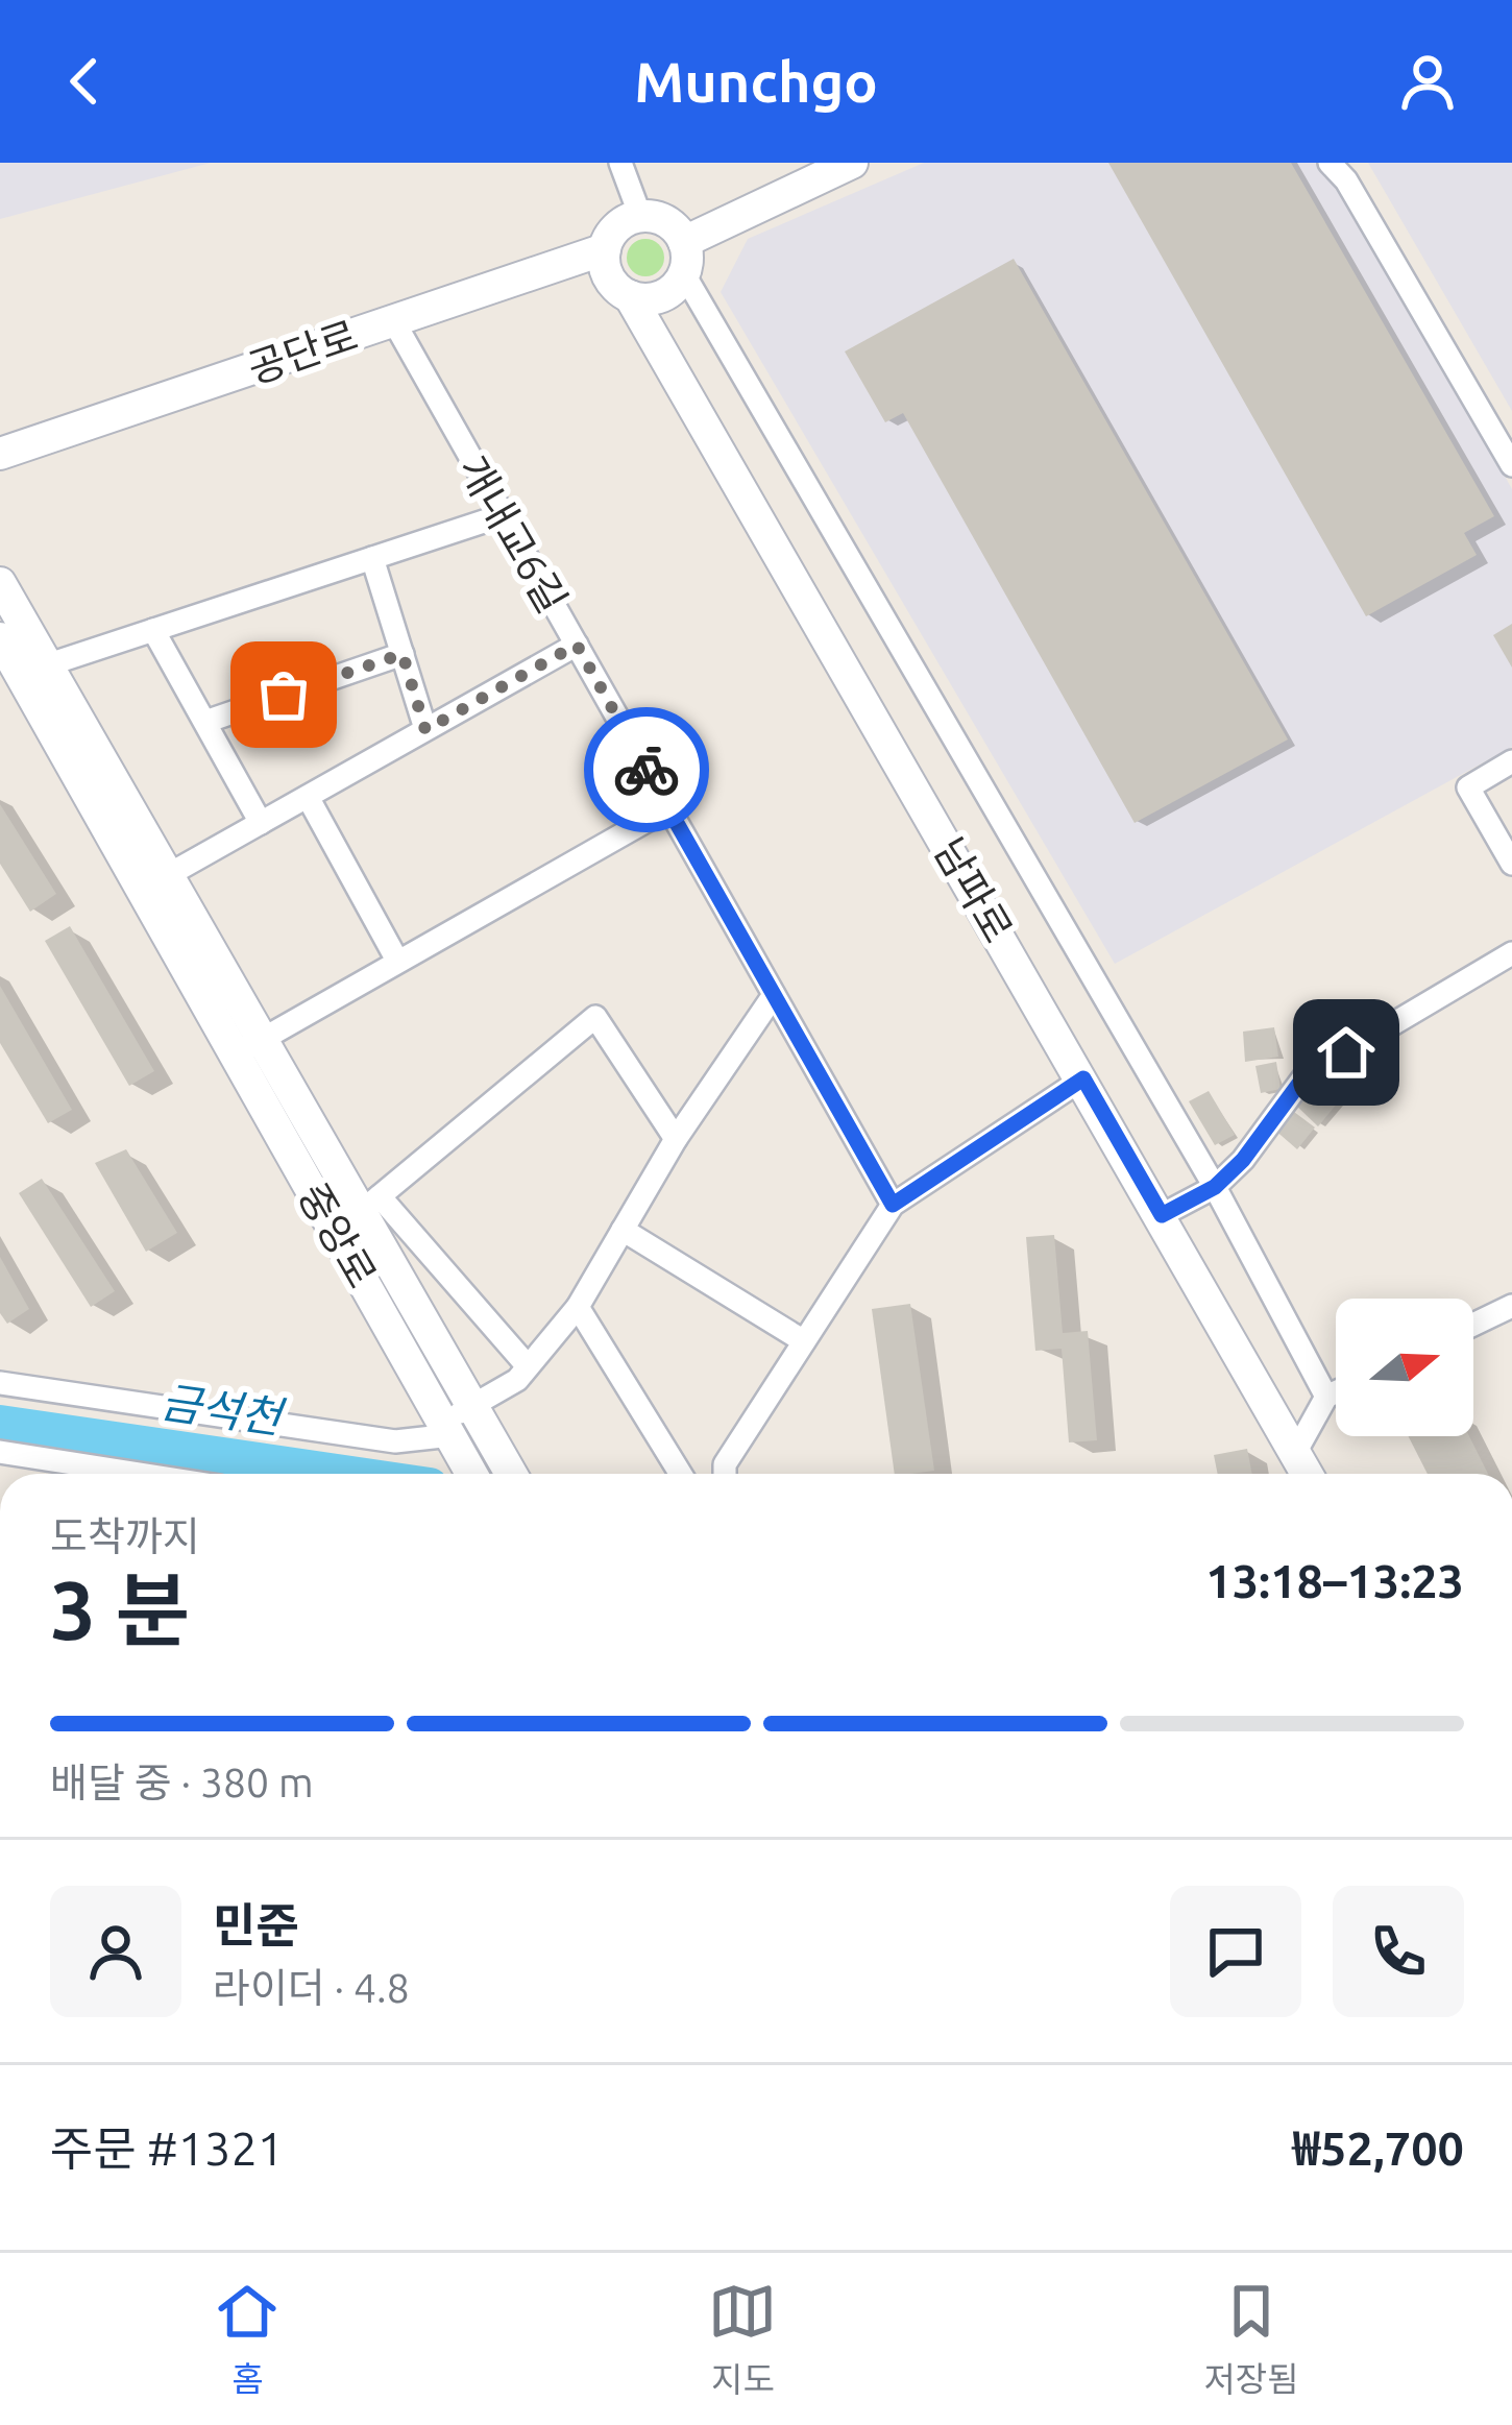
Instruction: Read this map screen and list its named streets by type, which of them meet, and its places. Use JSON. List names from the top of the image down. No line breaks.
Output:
{"streets":{"main road":["공단로","남파로","중앙로"],"street":["개내교6길"]},"crossings":[["공단로","개내교6길"],["공단로","남파로"]],"water":["금석천"],"north":"right","page":{"header":"Munchgo","heading":["3 분","도착까지","13:18–13:23"],"panel":["민준","라이더 · 4.8","주문 #1321","₩52,700"],"bar":"배달 중 · 380 m","tabs":["홈","지도","저장됨"]}}
